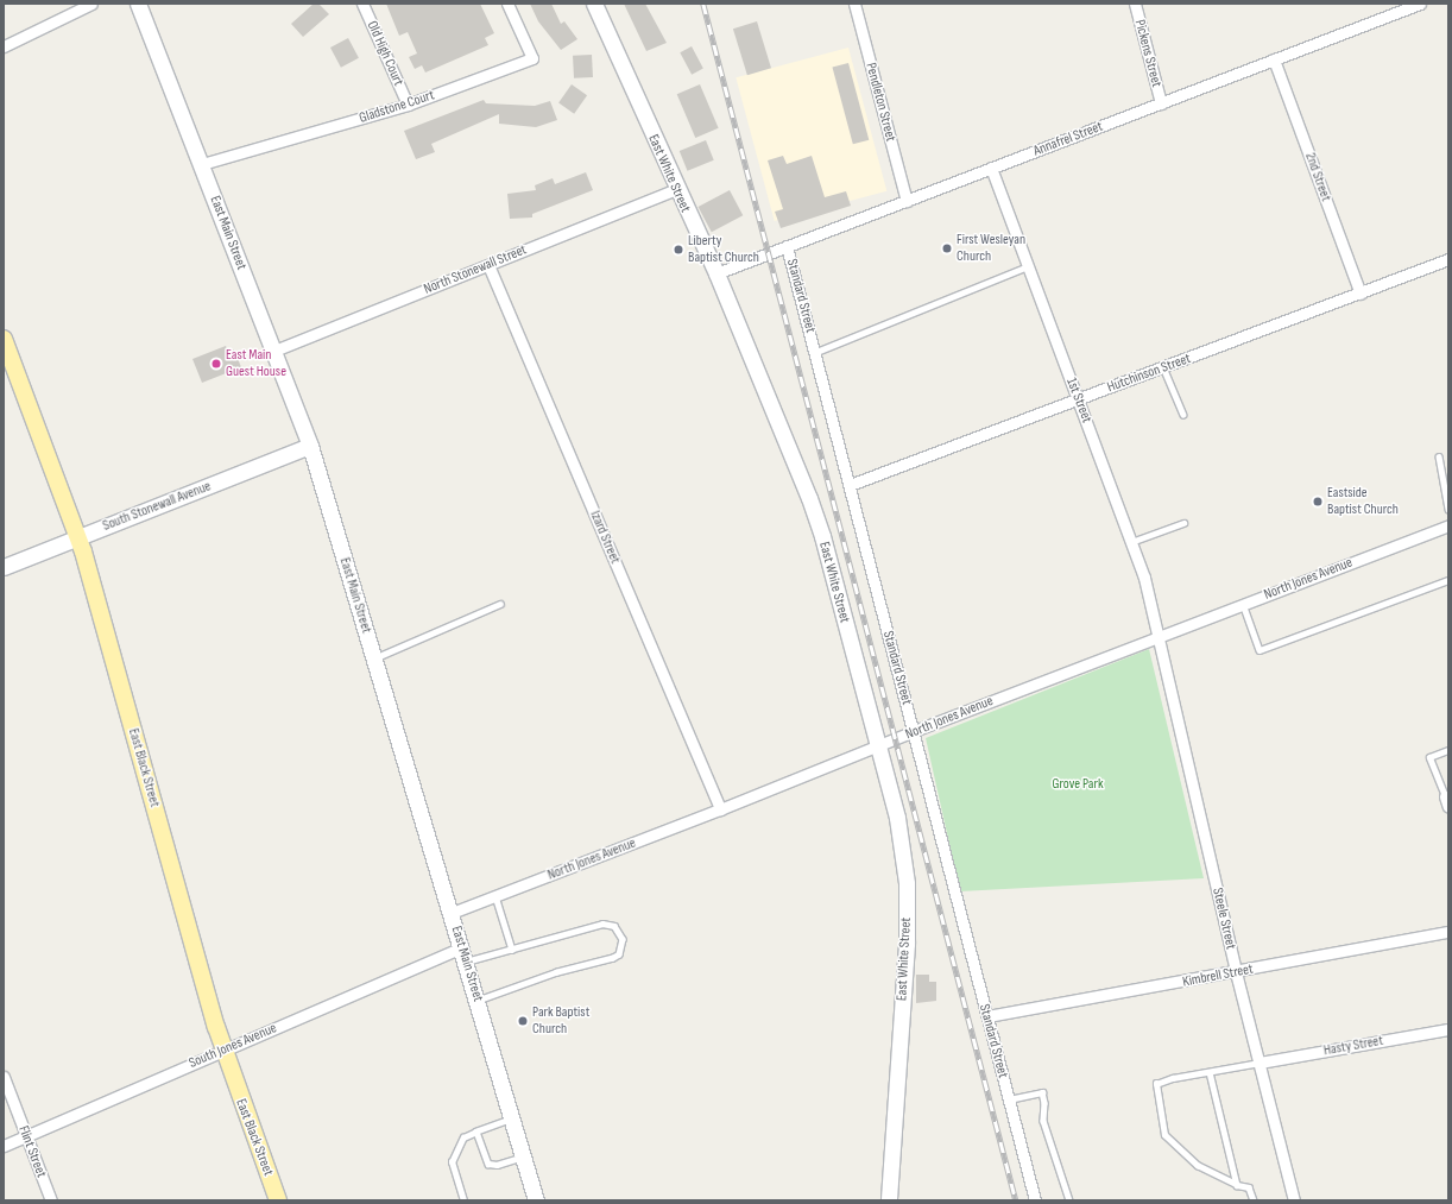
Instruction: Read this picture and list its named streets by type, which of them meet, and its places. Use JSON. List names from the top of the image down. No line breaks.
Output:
{"streets":{"main road":["East Black Street"],"street":["Old High Court","Pickens Street","Pendleton Street","Gladstone Court","Annafrel Street","East White Street","2nd Street","East Main Street","North Stonewall Street","Standard Street","Hutchinson Street","1st Street","South Stonewall Avenue","Izard Street","North Jones Avenue","Steele Street","Kimbrell Street","South Jones Avenue","Hasty Street","Flint Street"]},"crossings":[["Old High Court","Gladstone Court"],["Pickens Street","Annafrel Street"],["Pendleton Street","Annafrel Street"],["Gladstone Court","East Main Street"],["Annafrel Street","East White Street"],["Annafrel Street","2nd Street"],["Annafrel Street","Standard Street"],["Annafrel Street","1st Street"],["East White Street","North Stonewall Street"],["East White Street","North Jones Avenue"],["2nd Street","Hutchinson Street"],["East Main Street","North Stonewall Street"],["East Main Street","South Stonewall Avenue"],["East Main Street","North Jones Avenue"],["East Main Street","South Jones Avenue"],["North Stonewall Street","Izard Street"],["Standard Street","Hutchinson Street"],["Standard Street","North Jones Avenue"],["Standard Street","Kimbrell Street"],["Hutchinson Street","1st Street"],["1st Street","North Jones Avenue"],["1st Street","Steele Street"],["South Stonewall Avenue","East Black Street"],["Izard Street","North Jones Avenue"],["North Jones Avenue","Steele Street"],["East Black Street","South Jones Avenue"],["Steele Street","Kimbrell Street"],["Steele Street","Hasty Street"],["South Jones Avenue","Flint Street"]],"parks":["Grove Park"],"places":["First Wesleyan Church","Liberty Baptist Church","East Main Guest House","Eastside Baptist Church","Park Baptist Church"]}
